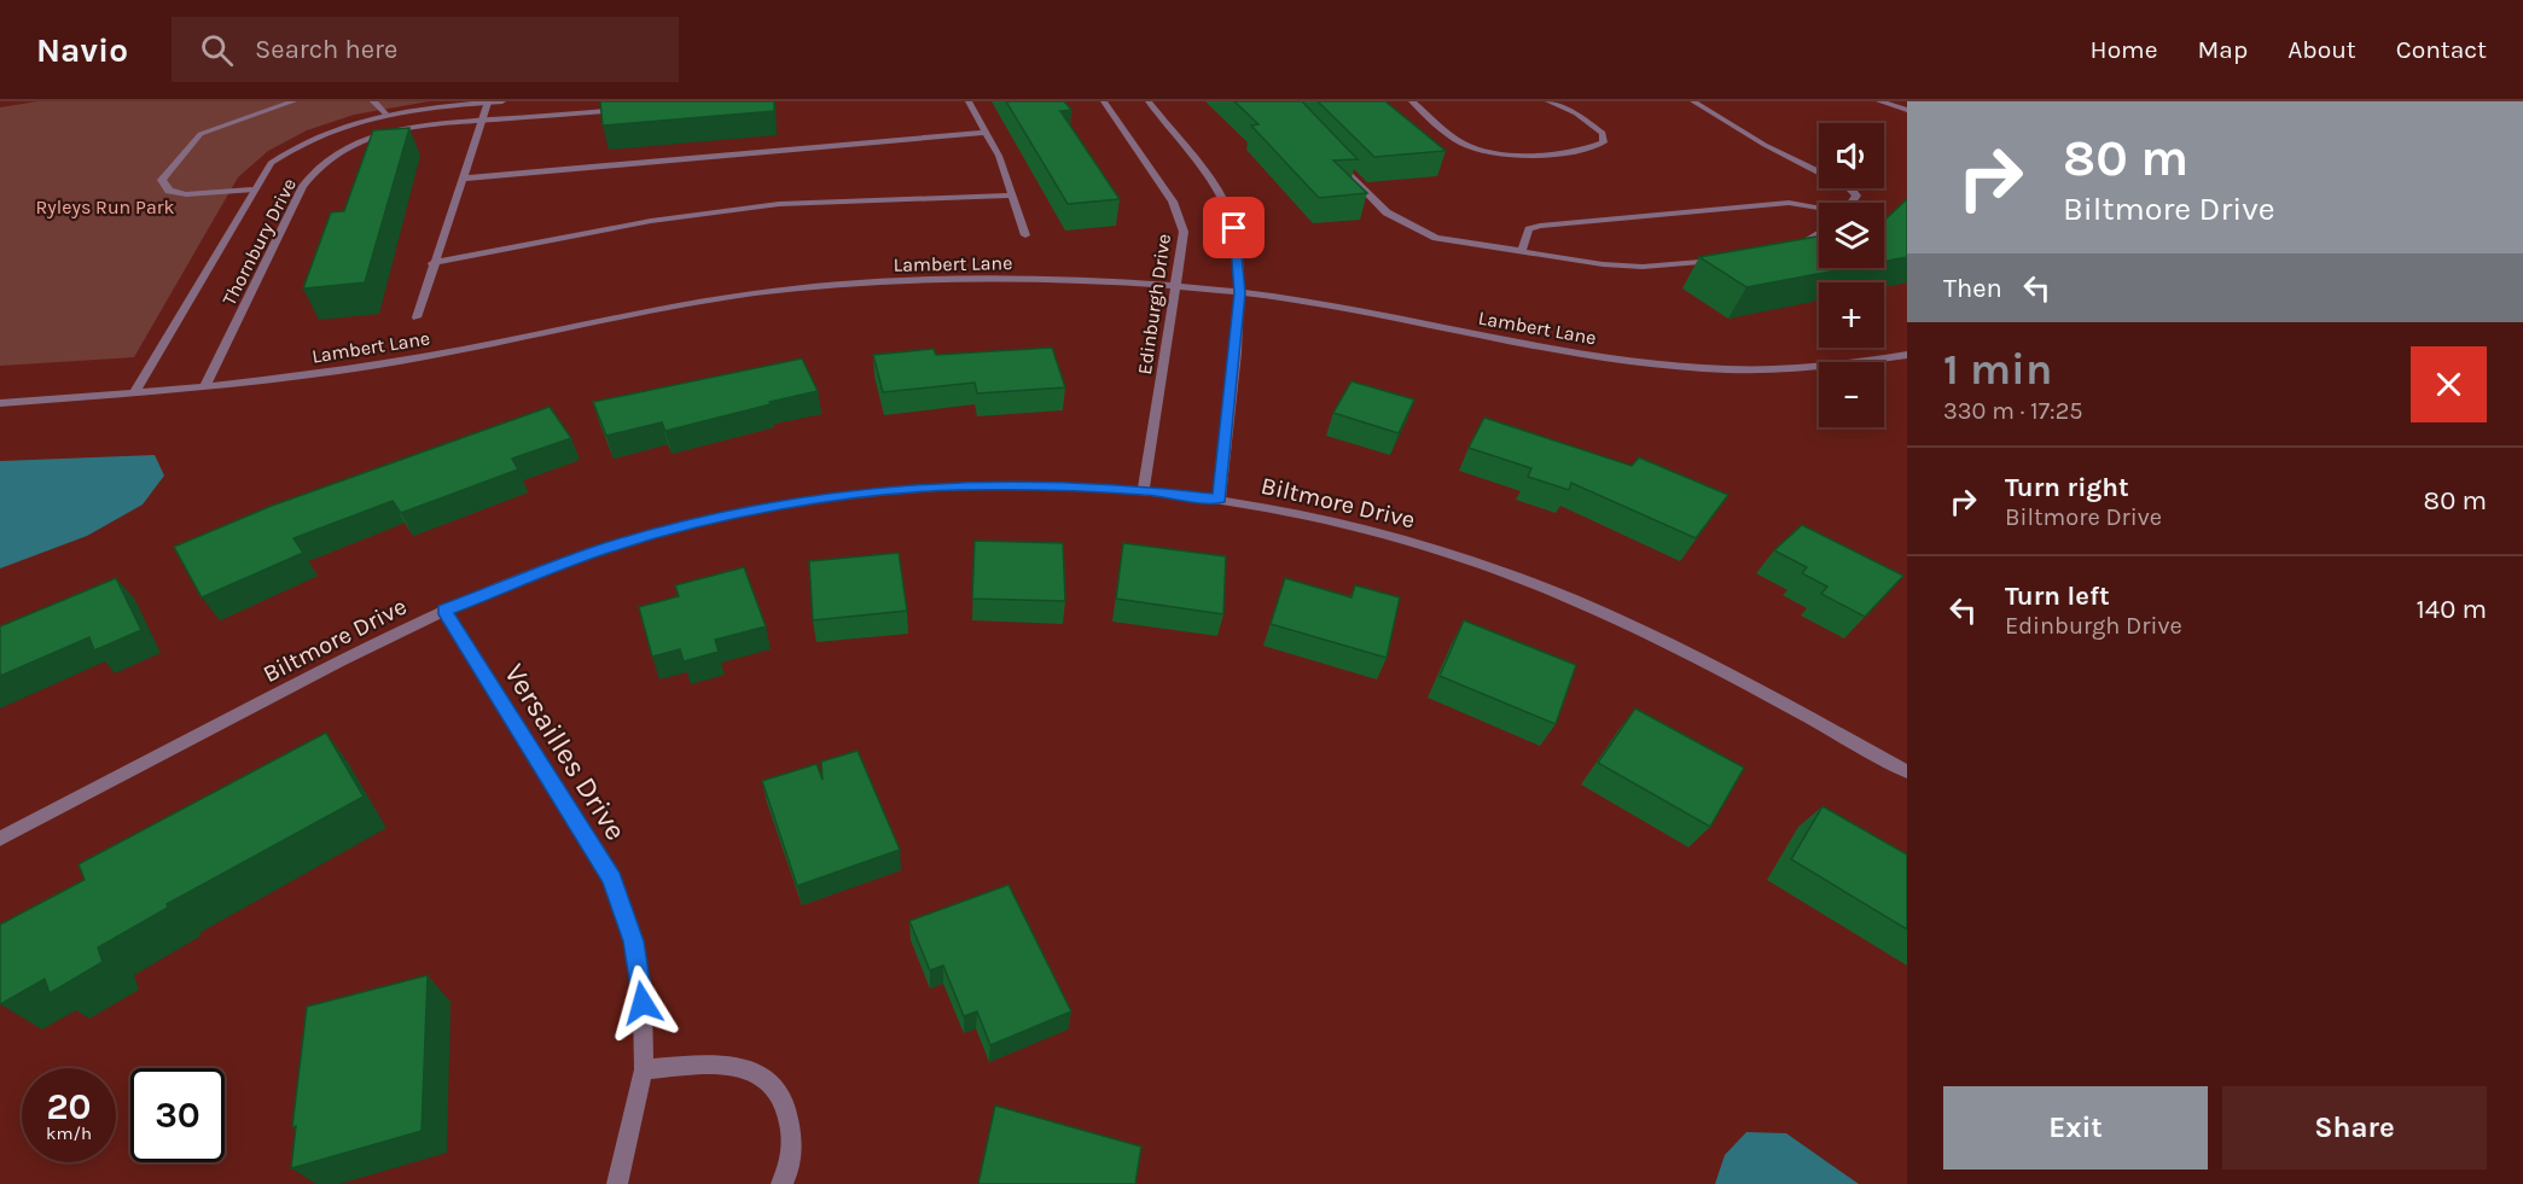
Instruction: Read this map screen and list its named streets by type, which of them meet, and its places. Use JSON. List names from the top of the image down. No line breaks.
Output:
{"streets":{"street":["Thornbury Drive","Lambert Lane","Edinburgh Drive","Biltmore Drive","Versailles Drive"]},"crossings":[["Thornbury Drive","Lambert Lane"],["Lambert Lane","Edinburgh Drive"],["Edinburgh Drive","Biltmore Drive"],["Biltmore Drive","Versailles Drive"]],"parks":["Ryleys Run Park"],"page":{"header":"Navio","search":"Search here","nav":["Home","Map","About","Contact"],"turn":["80 m","Biltmore Drive"],"map_buttons":["+","−"],"then":"Then","heading":["1 min","330 m · 17:25"],"list":[{"name":"Turn right","note":"Biltmore Drive","value":"80 m"},{"name":"Turn left","note":"Edinburgh Drive","value":"140 m"}],"speed":"20 km/h","limit":"30","buttons":["Exit","Share"]}}
